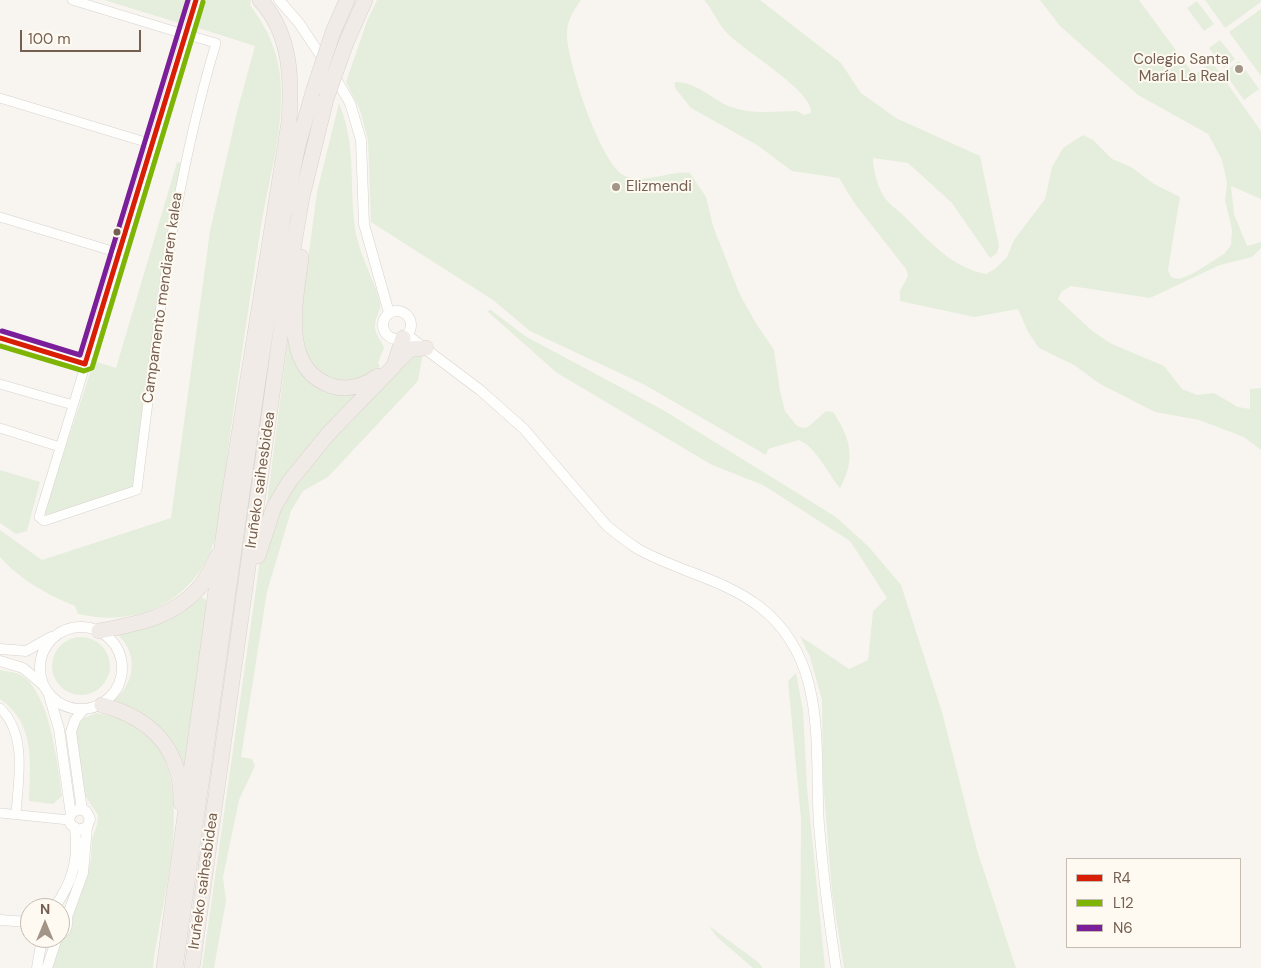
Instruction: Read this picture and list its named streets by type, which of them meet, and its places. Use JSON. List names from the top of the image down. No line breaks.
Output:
{"streets":{"highway":["Iruñeko saihesbidea"],"street":["Campamento mendiaren kalea"]},"places":["Colegio Santa María La Real","Elizmendi"],"lines":["transit line R4","transit line N6","transit line L12"],"legend":["R4","L12","N6"],"scale_bar":"100 m","north":"top"}
